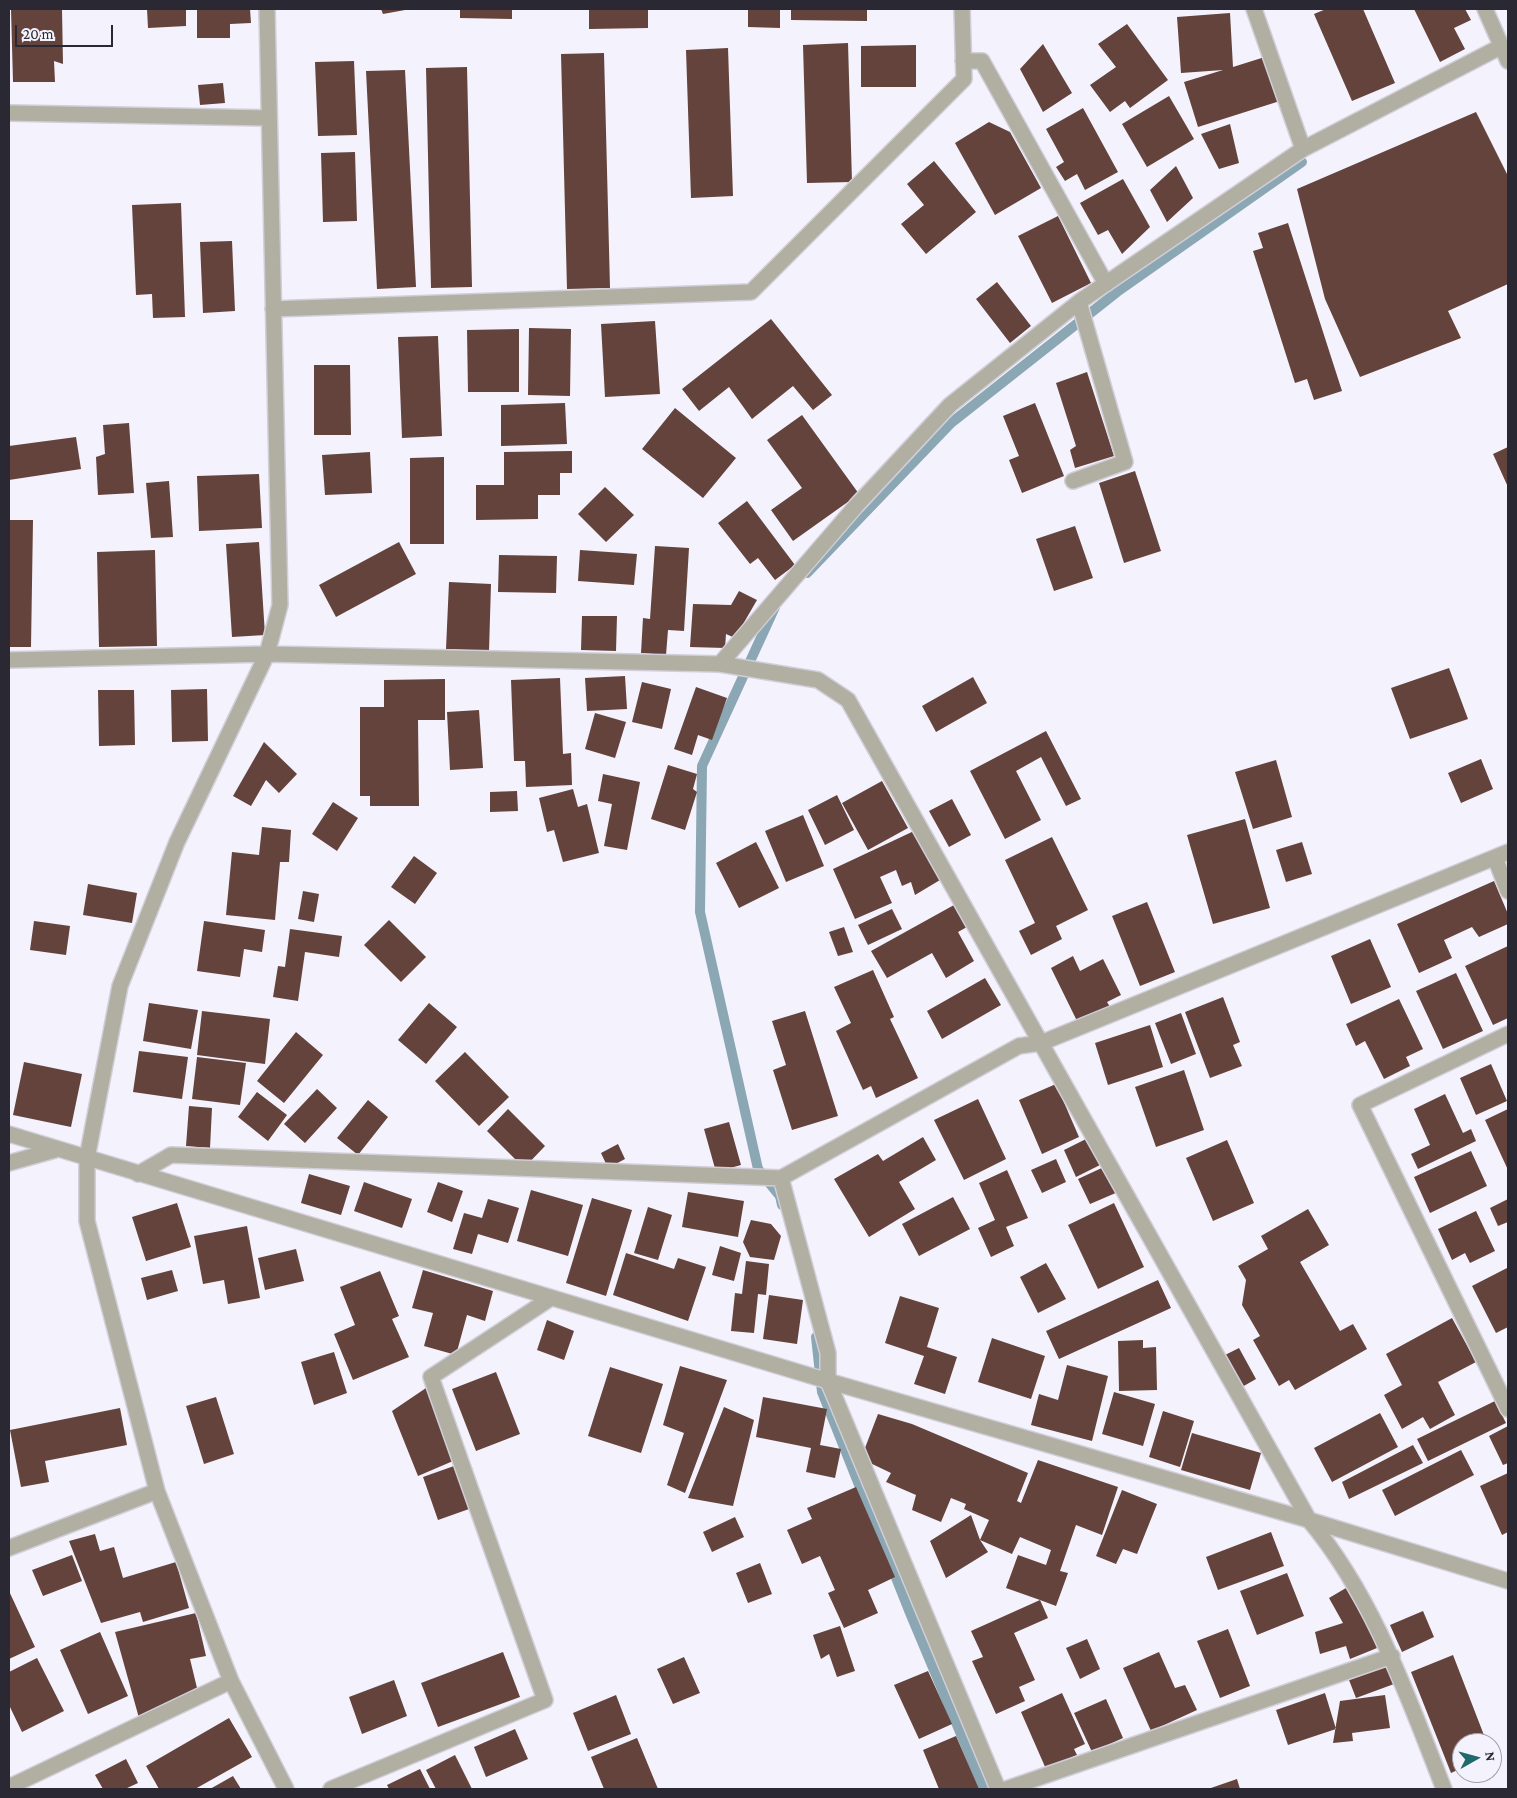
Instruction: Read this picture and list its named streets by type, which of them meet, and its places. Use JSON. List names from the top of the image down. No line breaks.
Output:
{"scale_bar":"20 m","north":"right"}
